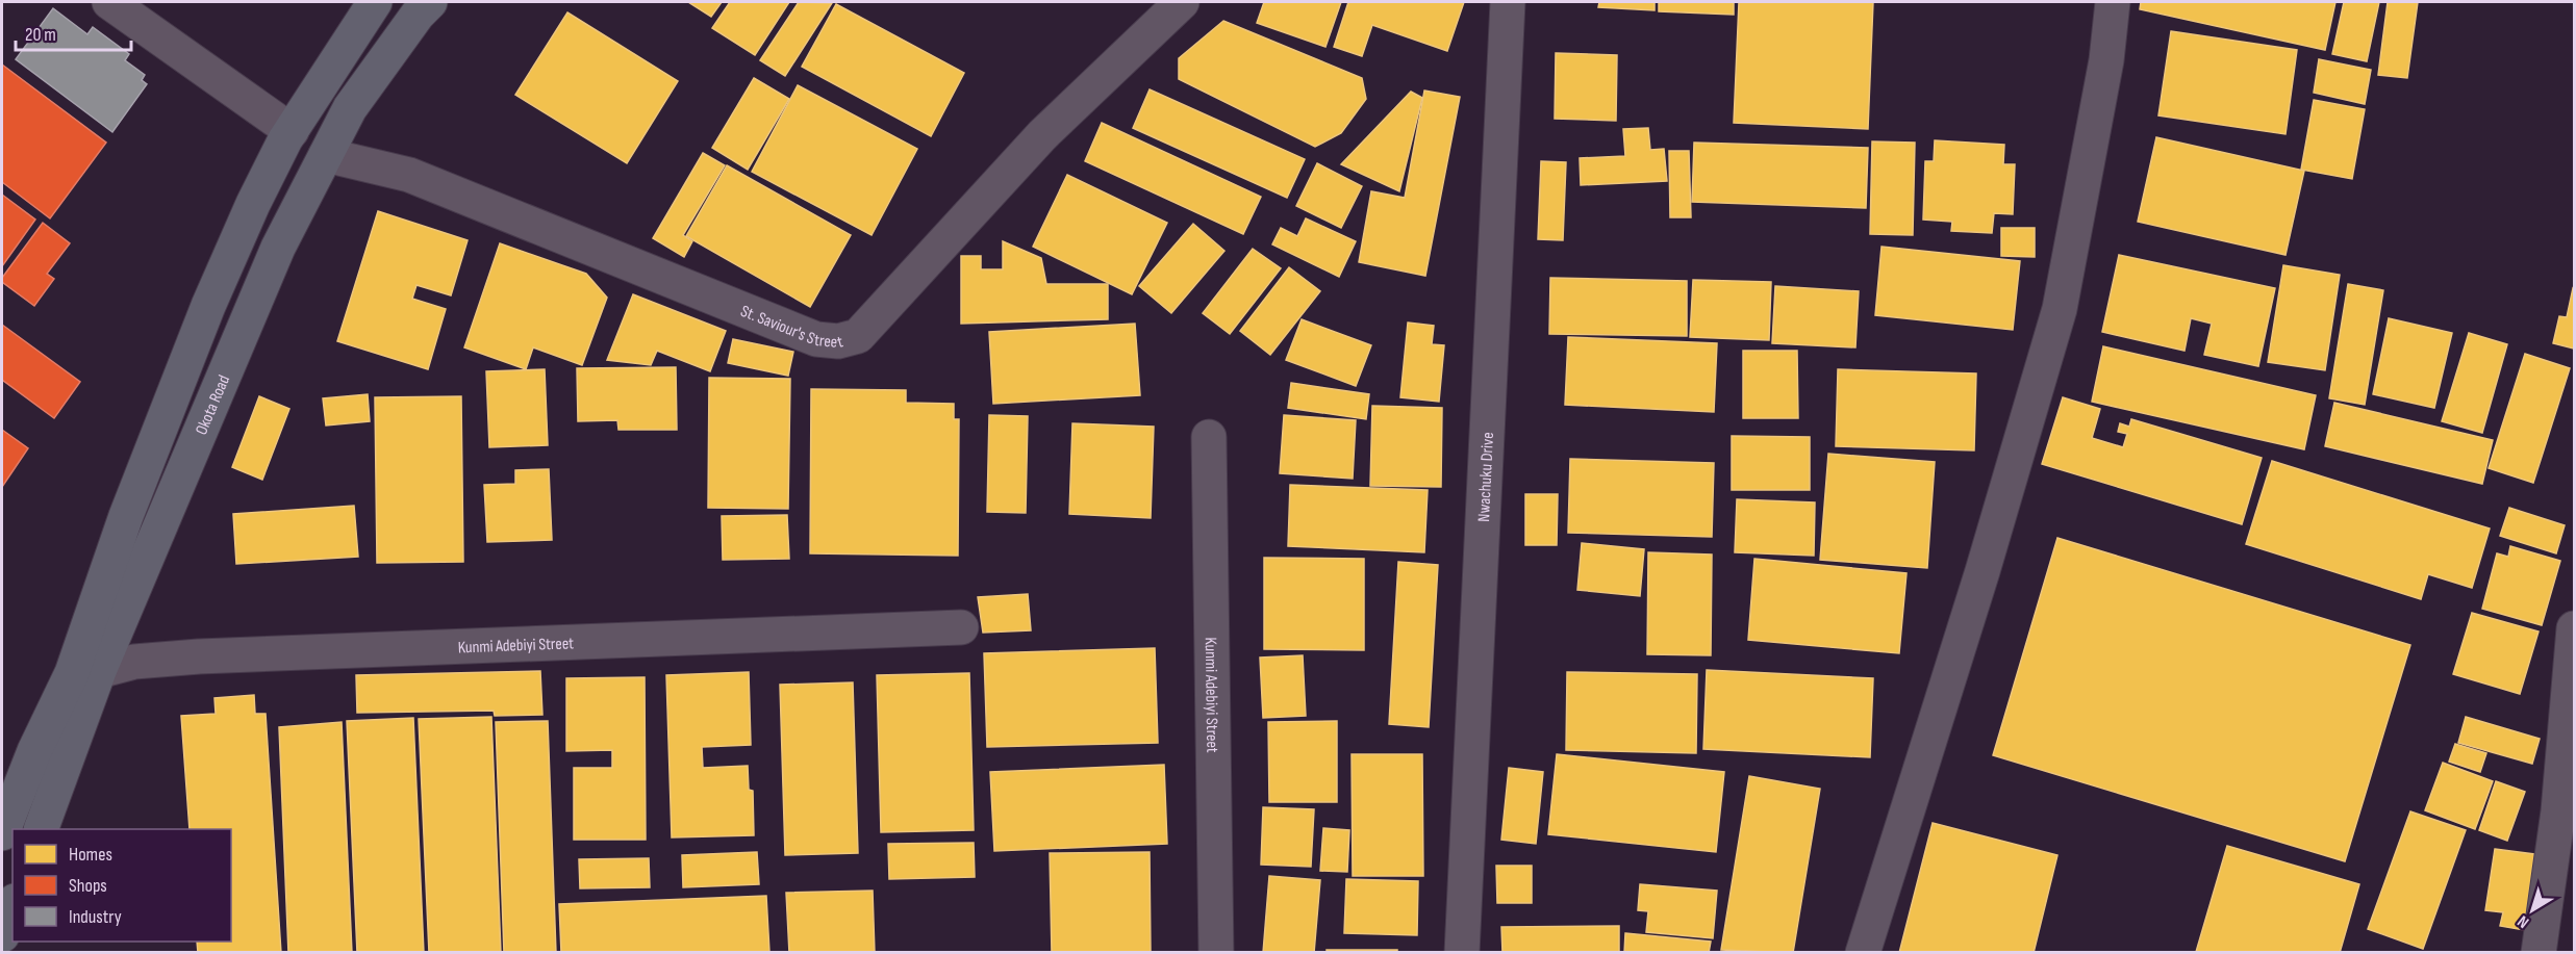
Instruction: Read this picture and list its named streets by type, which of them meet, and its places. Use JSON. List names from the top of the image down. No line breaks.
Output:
{"streets":{"main road":["Okota Road"],"street":["St. Saviour's Street","Nwachuku Drive","Kunmi Adebiyi Street"]},"crossings":[["St. Saviour's Street","Okota Road"],["Okota Road","Kunmi Adebiyi Street"]],"legend":["Homes","Shops","Industry"],"scale_bar":"20 m","north":"bottom left"}
